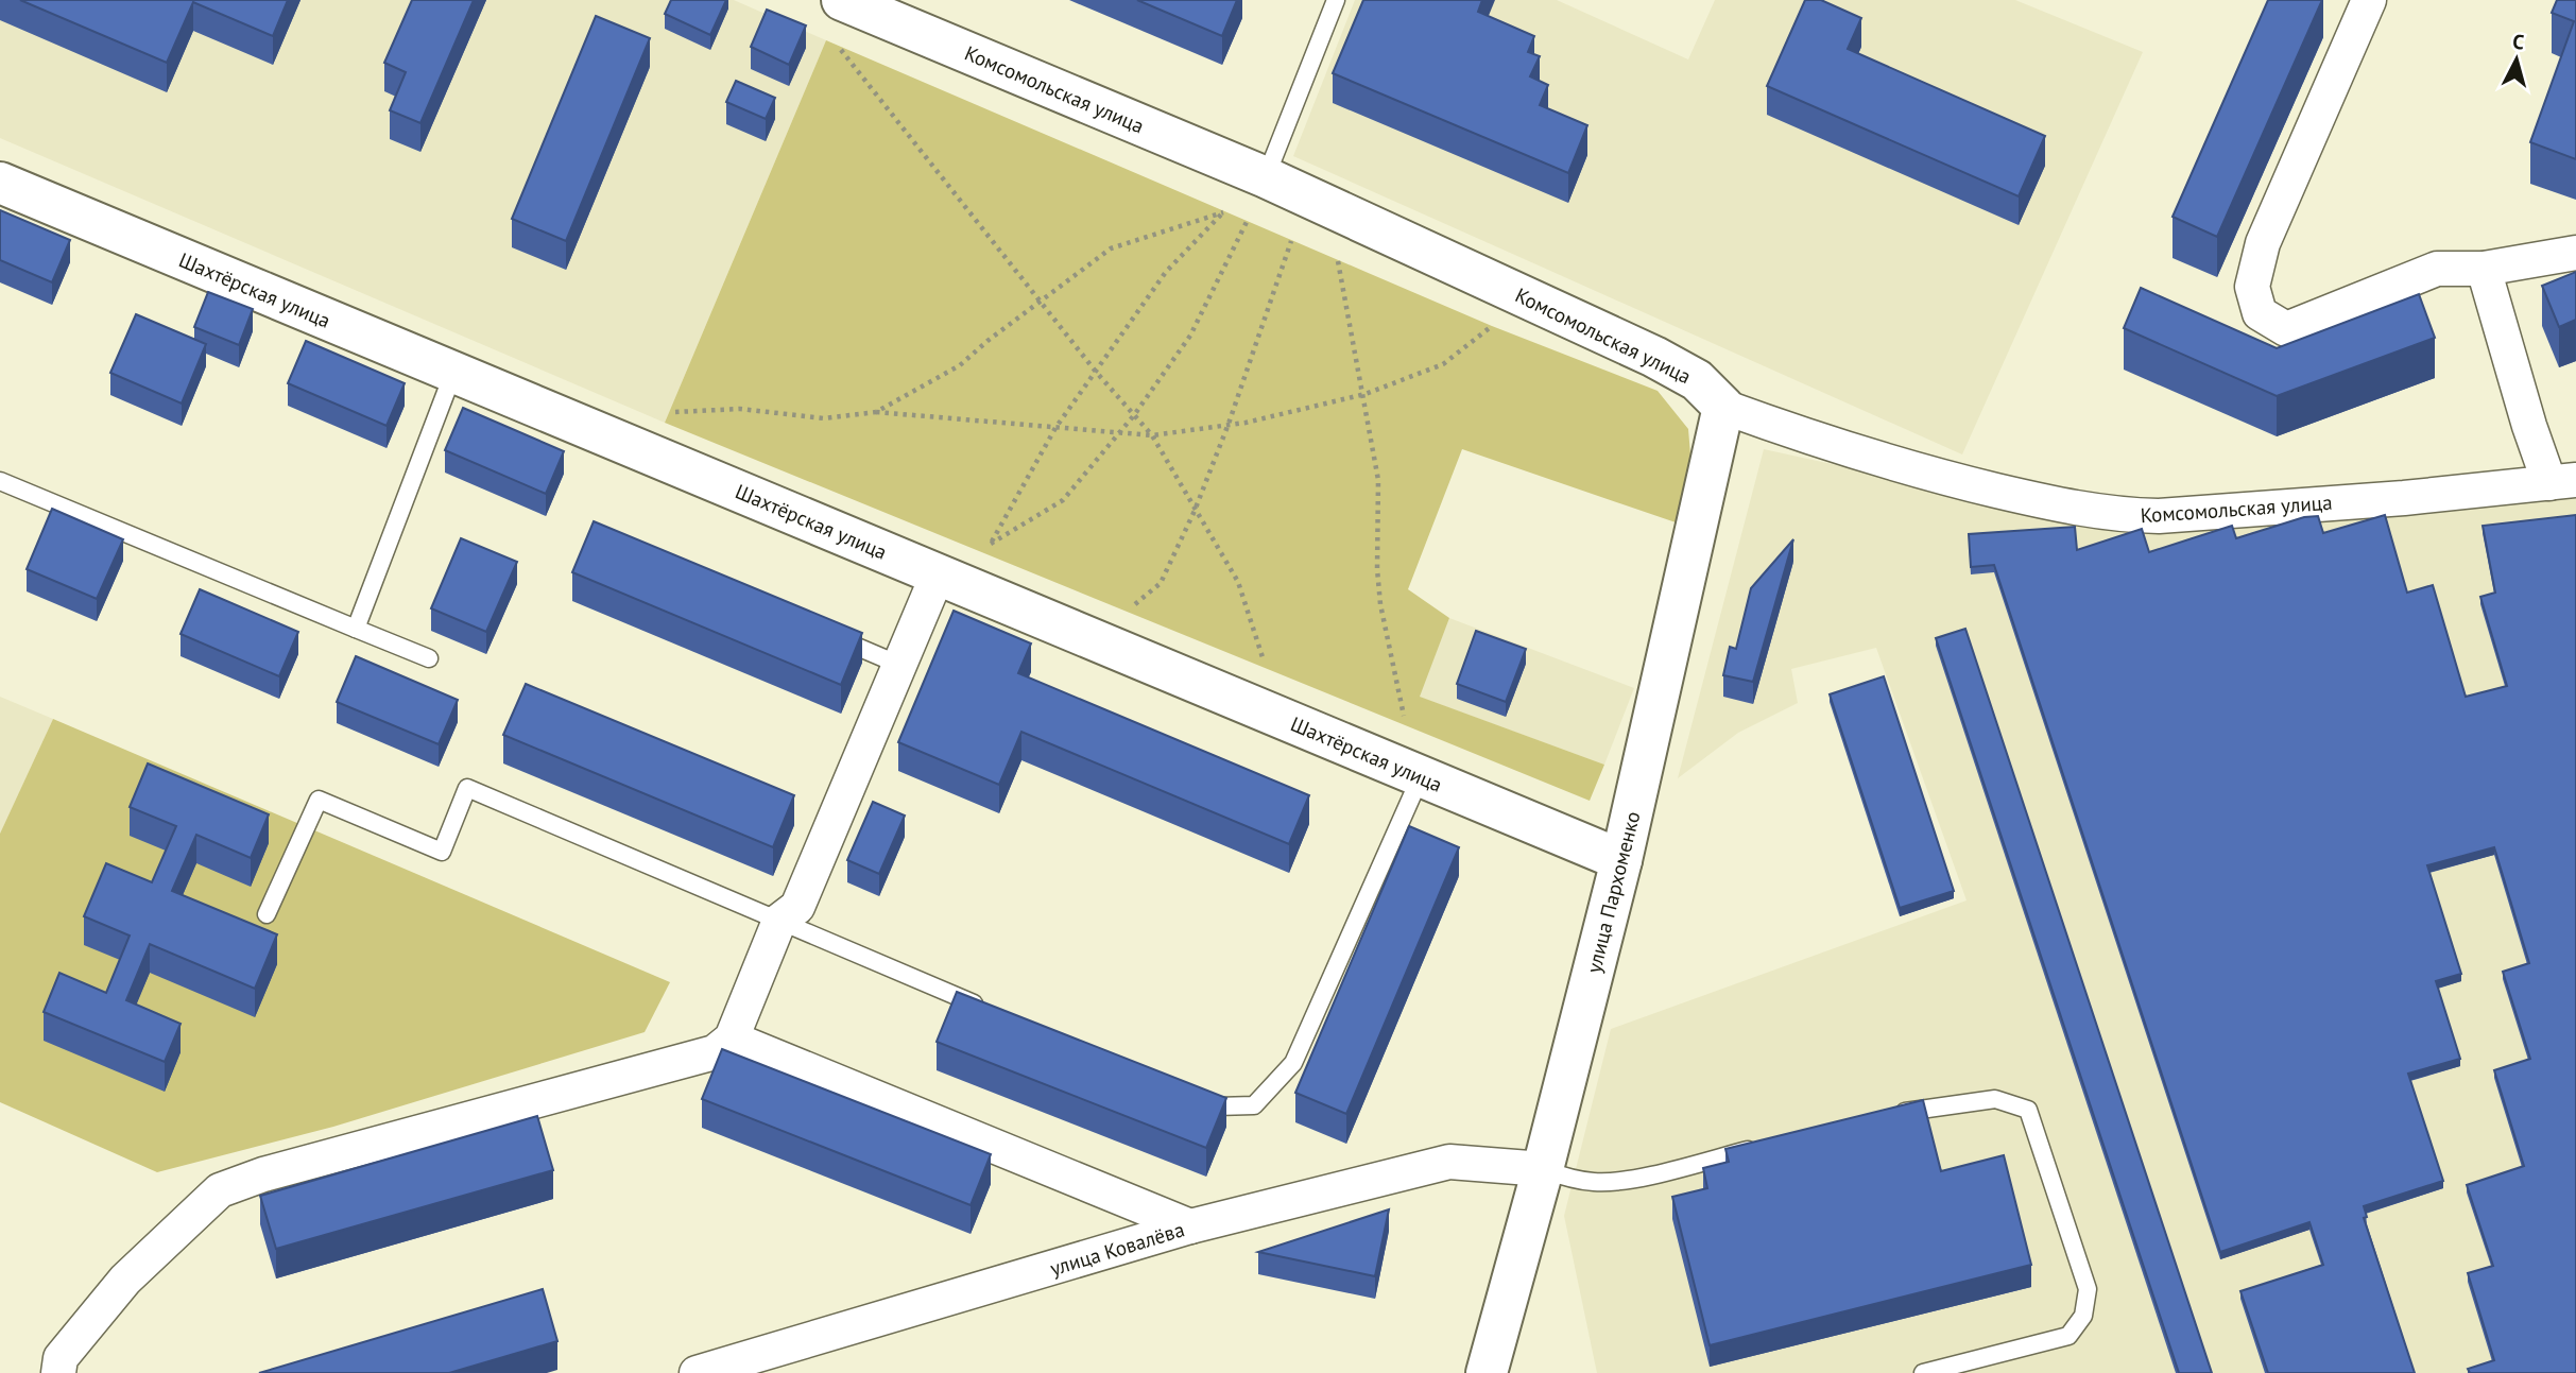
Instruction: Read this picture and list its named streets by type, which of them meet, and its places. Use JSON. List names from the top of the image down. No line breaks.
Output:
{"streets":{"street":["Комсомольская улица","Шахтёрская улица","улица Пархоменко","улица Ковалёва"]},"crossings":[["Комсомольская улица","улица Пархоменко"],["Шахтёрская улица","улица Пархоменко"],["улица Пархоменко","улица Ковалёва"]],"north":"top"}
